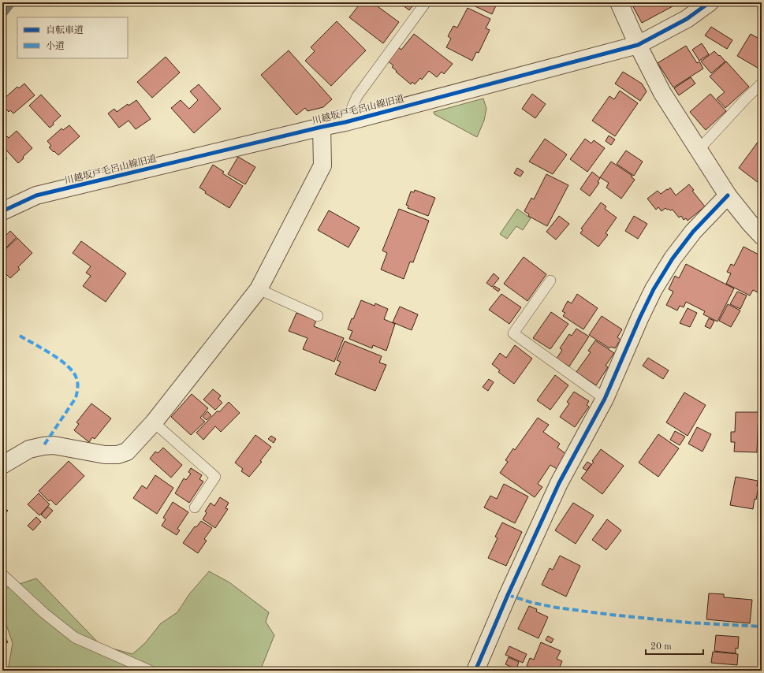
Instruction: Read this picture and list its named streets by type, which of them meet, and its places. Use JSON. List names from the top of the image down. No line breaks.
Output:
{"streets":{"street":["川越坂戸毛呂山線旧道"]},"legend":["自転車道","小道"],"scale_bar":"20 m"}
